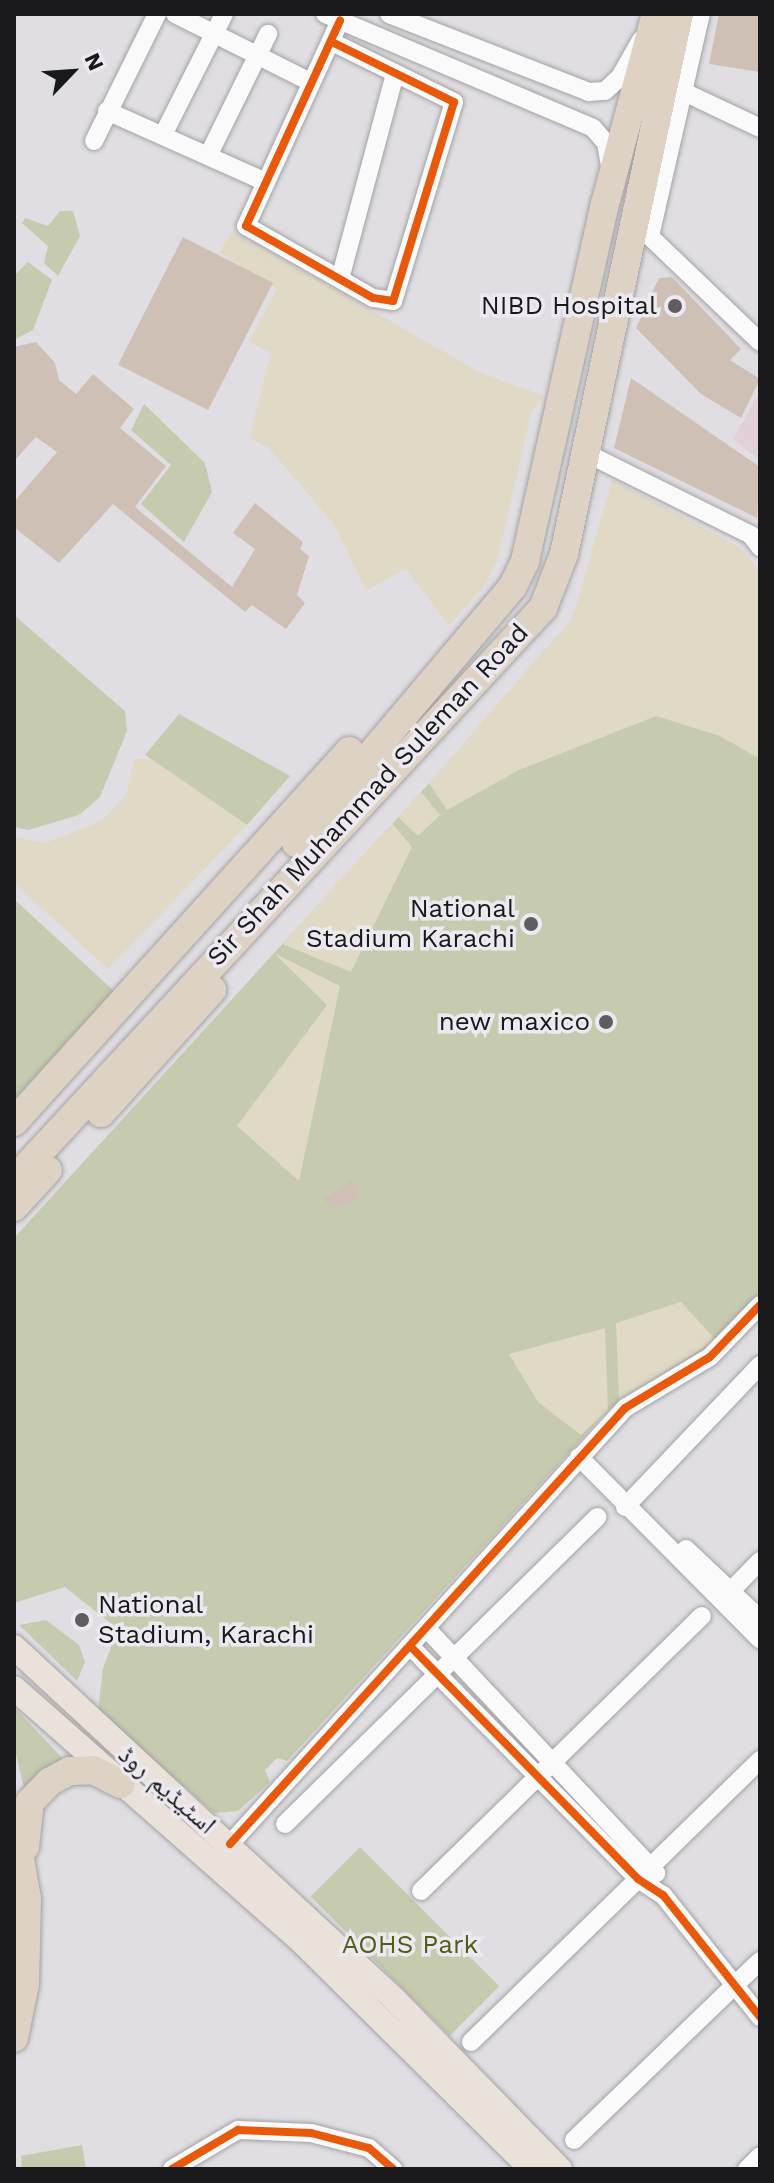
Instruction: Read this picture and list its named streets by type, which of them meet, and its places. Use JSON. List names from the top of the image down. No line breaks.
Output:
{"streets":{"highway":["Sir Shah Muhammad Suleman Road"],"main road":["اسٹیڈیم روڈ"]},"parks":["AOHS Park"],"places":["NIBD Hospital","National Stadium Karachi","new maxico","National Stadium, Karachi"],"north":"top right"}
